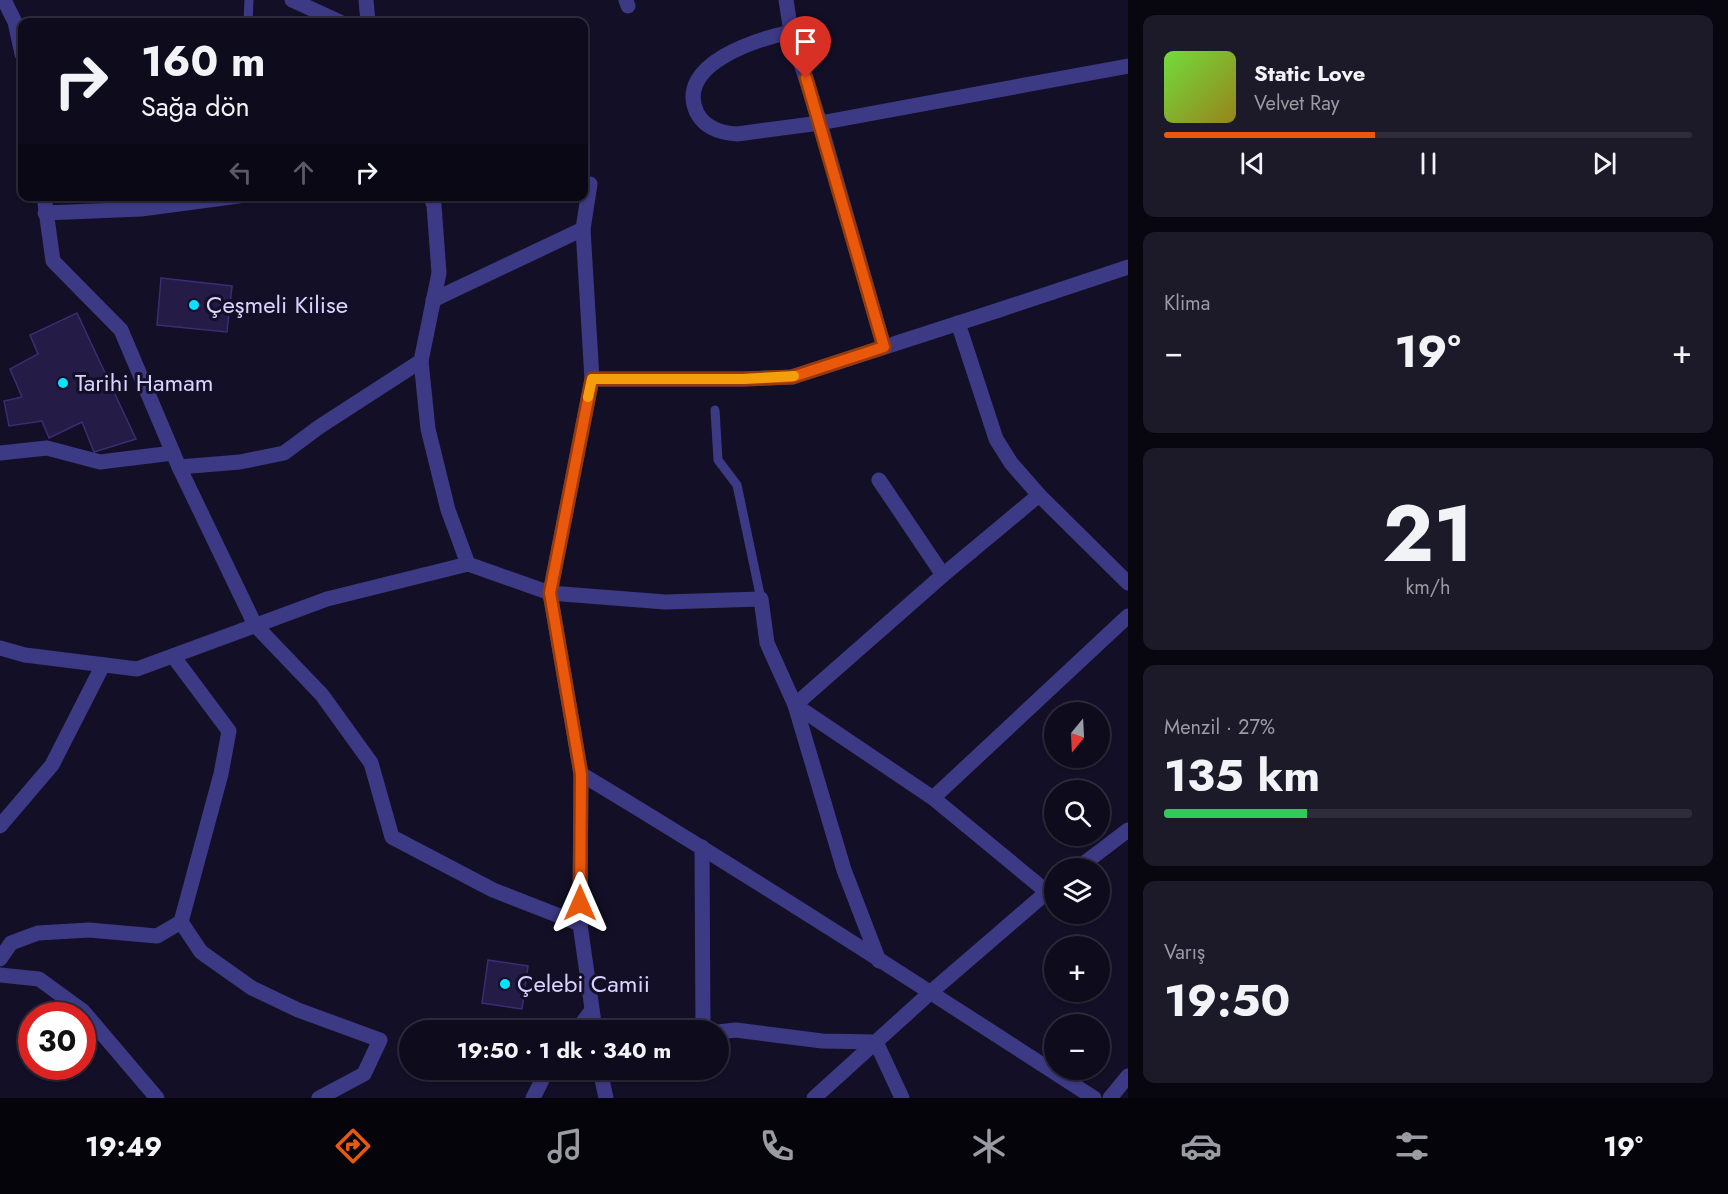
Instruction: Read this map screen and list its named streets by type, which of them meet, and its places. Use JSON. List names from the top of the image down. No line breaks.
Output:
{"places":["Çeşmeli Kilise","Tarihi Hamam","Çelebi Camii"],"north":"bottom","page":{"turn":["160 m","Sağa dön"],"song":["Static Love","Velvet Ray"],"tile":["Klima",["21","km/h"],["Menzil · 27%","135 km"],["Varış","19:50"]],"heat":["−","19°","+"],"map_buttons":["+","−"],"limit":"30","trip":"19:50 · 1 dk · 340 m","tabs":["19:49","19°"]}}
